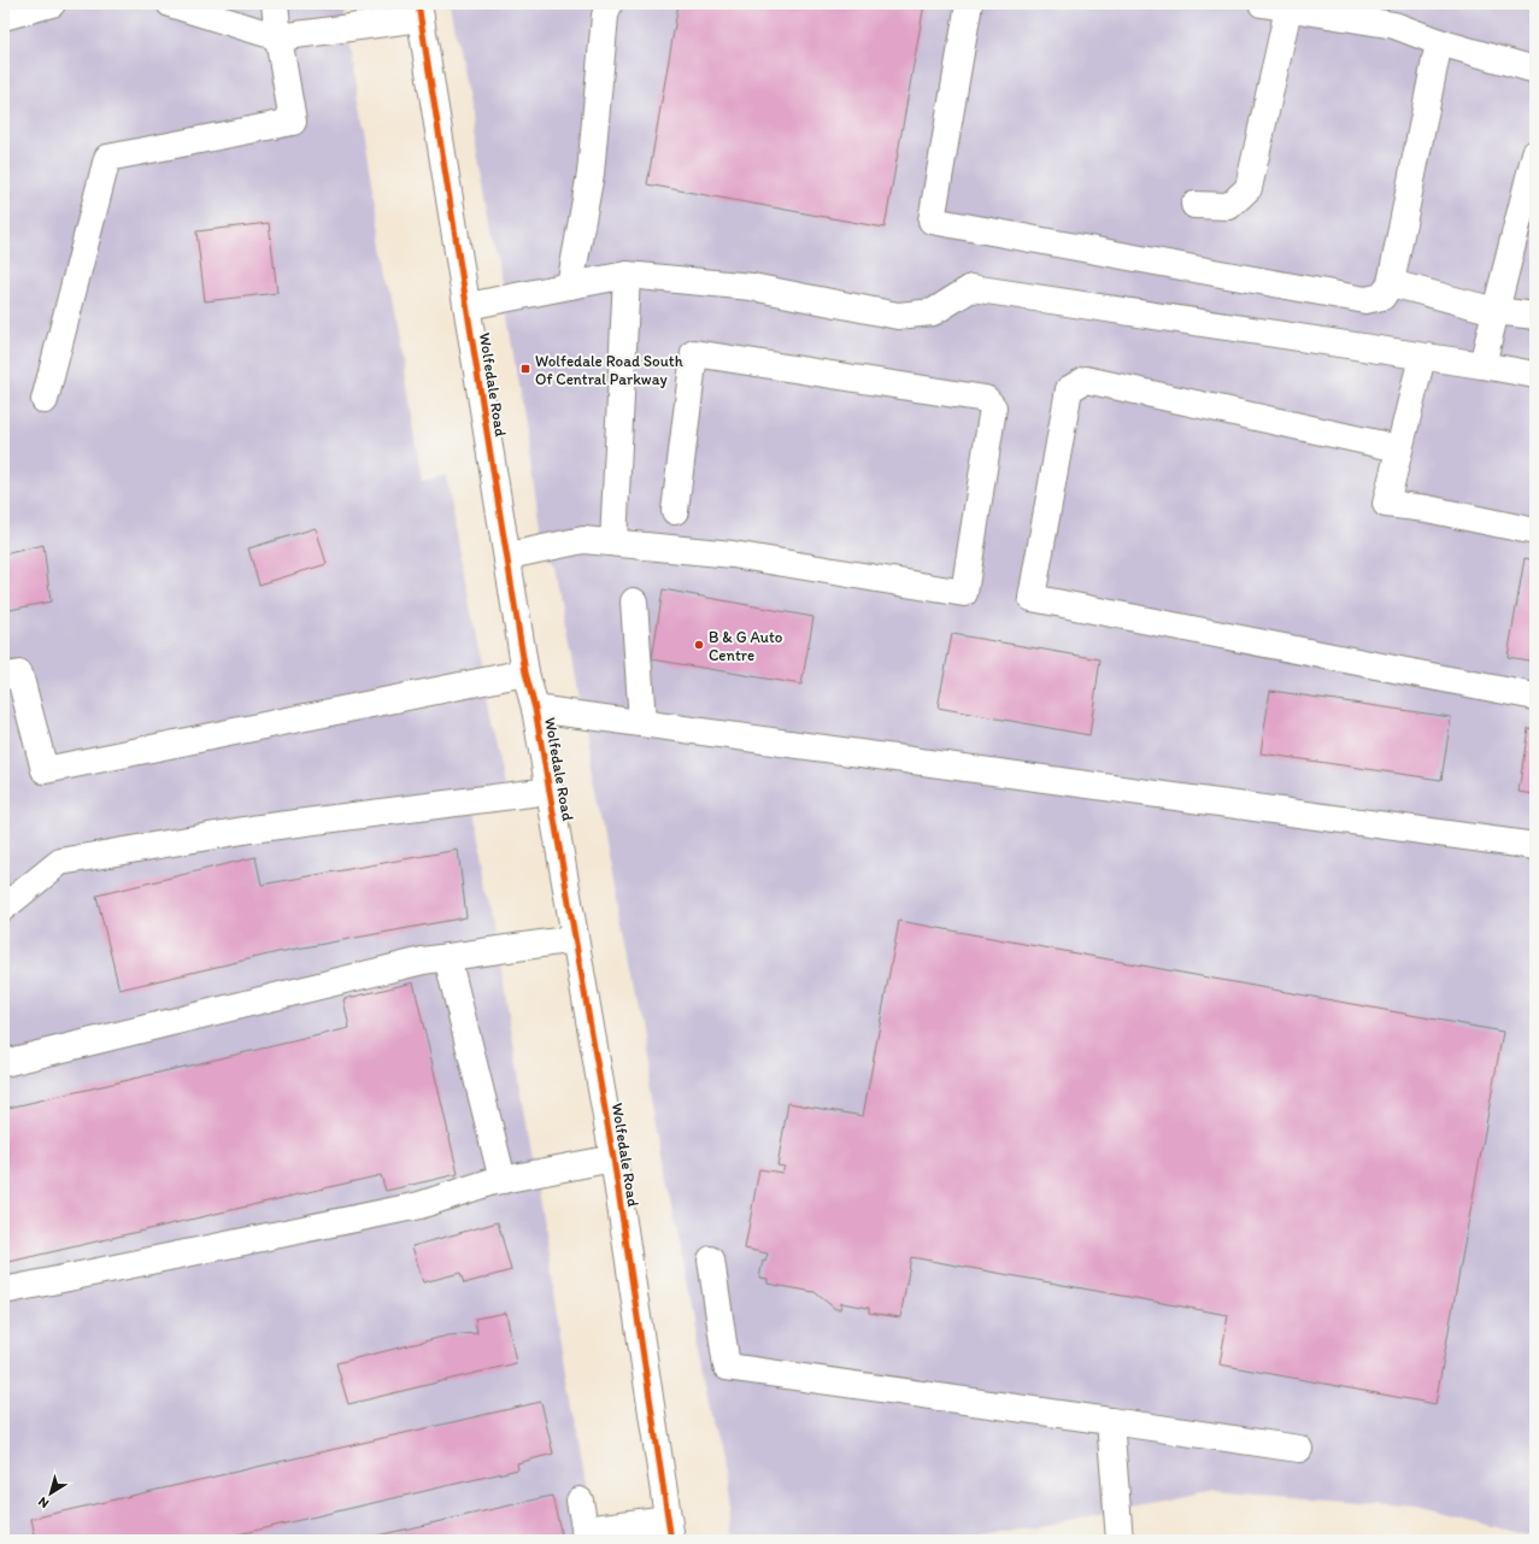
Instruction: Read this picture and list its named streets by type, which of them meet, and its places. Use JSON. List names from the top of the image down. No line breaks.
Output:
{"streets":{"street":["Wolfedale Road"]},"places":{"transit":["Wolfedale Road South Of Central Parkway"],"other":["B & G Auto Centre"]},"north":"bottom left"}
